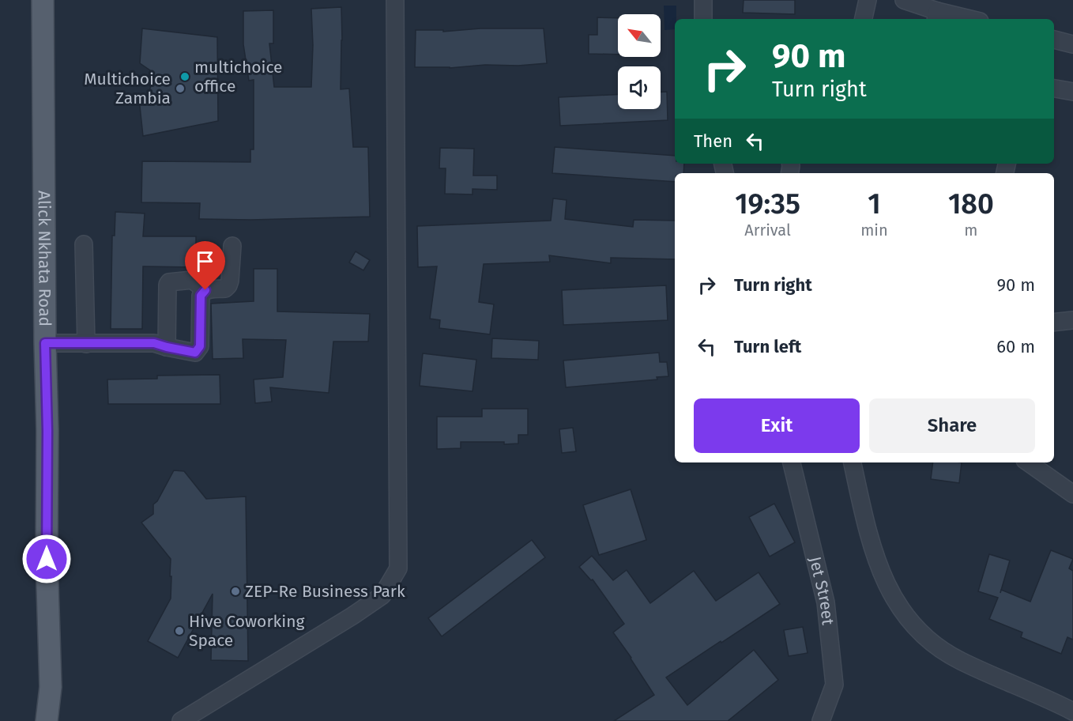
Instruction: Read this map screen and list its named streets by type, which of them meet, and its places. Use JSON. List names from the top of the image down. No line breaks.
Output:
{"streets":{"main road":["Alick Nkhata Road"],"street":["Jet Street"]},"places":["multichoice office","Multichoice Zambia","ZEP-Re Business Park","Hive Coworking Space"],"north":"top left","page":{"turn":["90 m","Turn right"],"then":"Then","eta":["19:35","Arrival","1","min","180","m"],"list":[{"name":"Turn right","value":"90 m"},{"name":"Turn left","value":"60 m"}],"buttons":["Exit","Share"]}}
